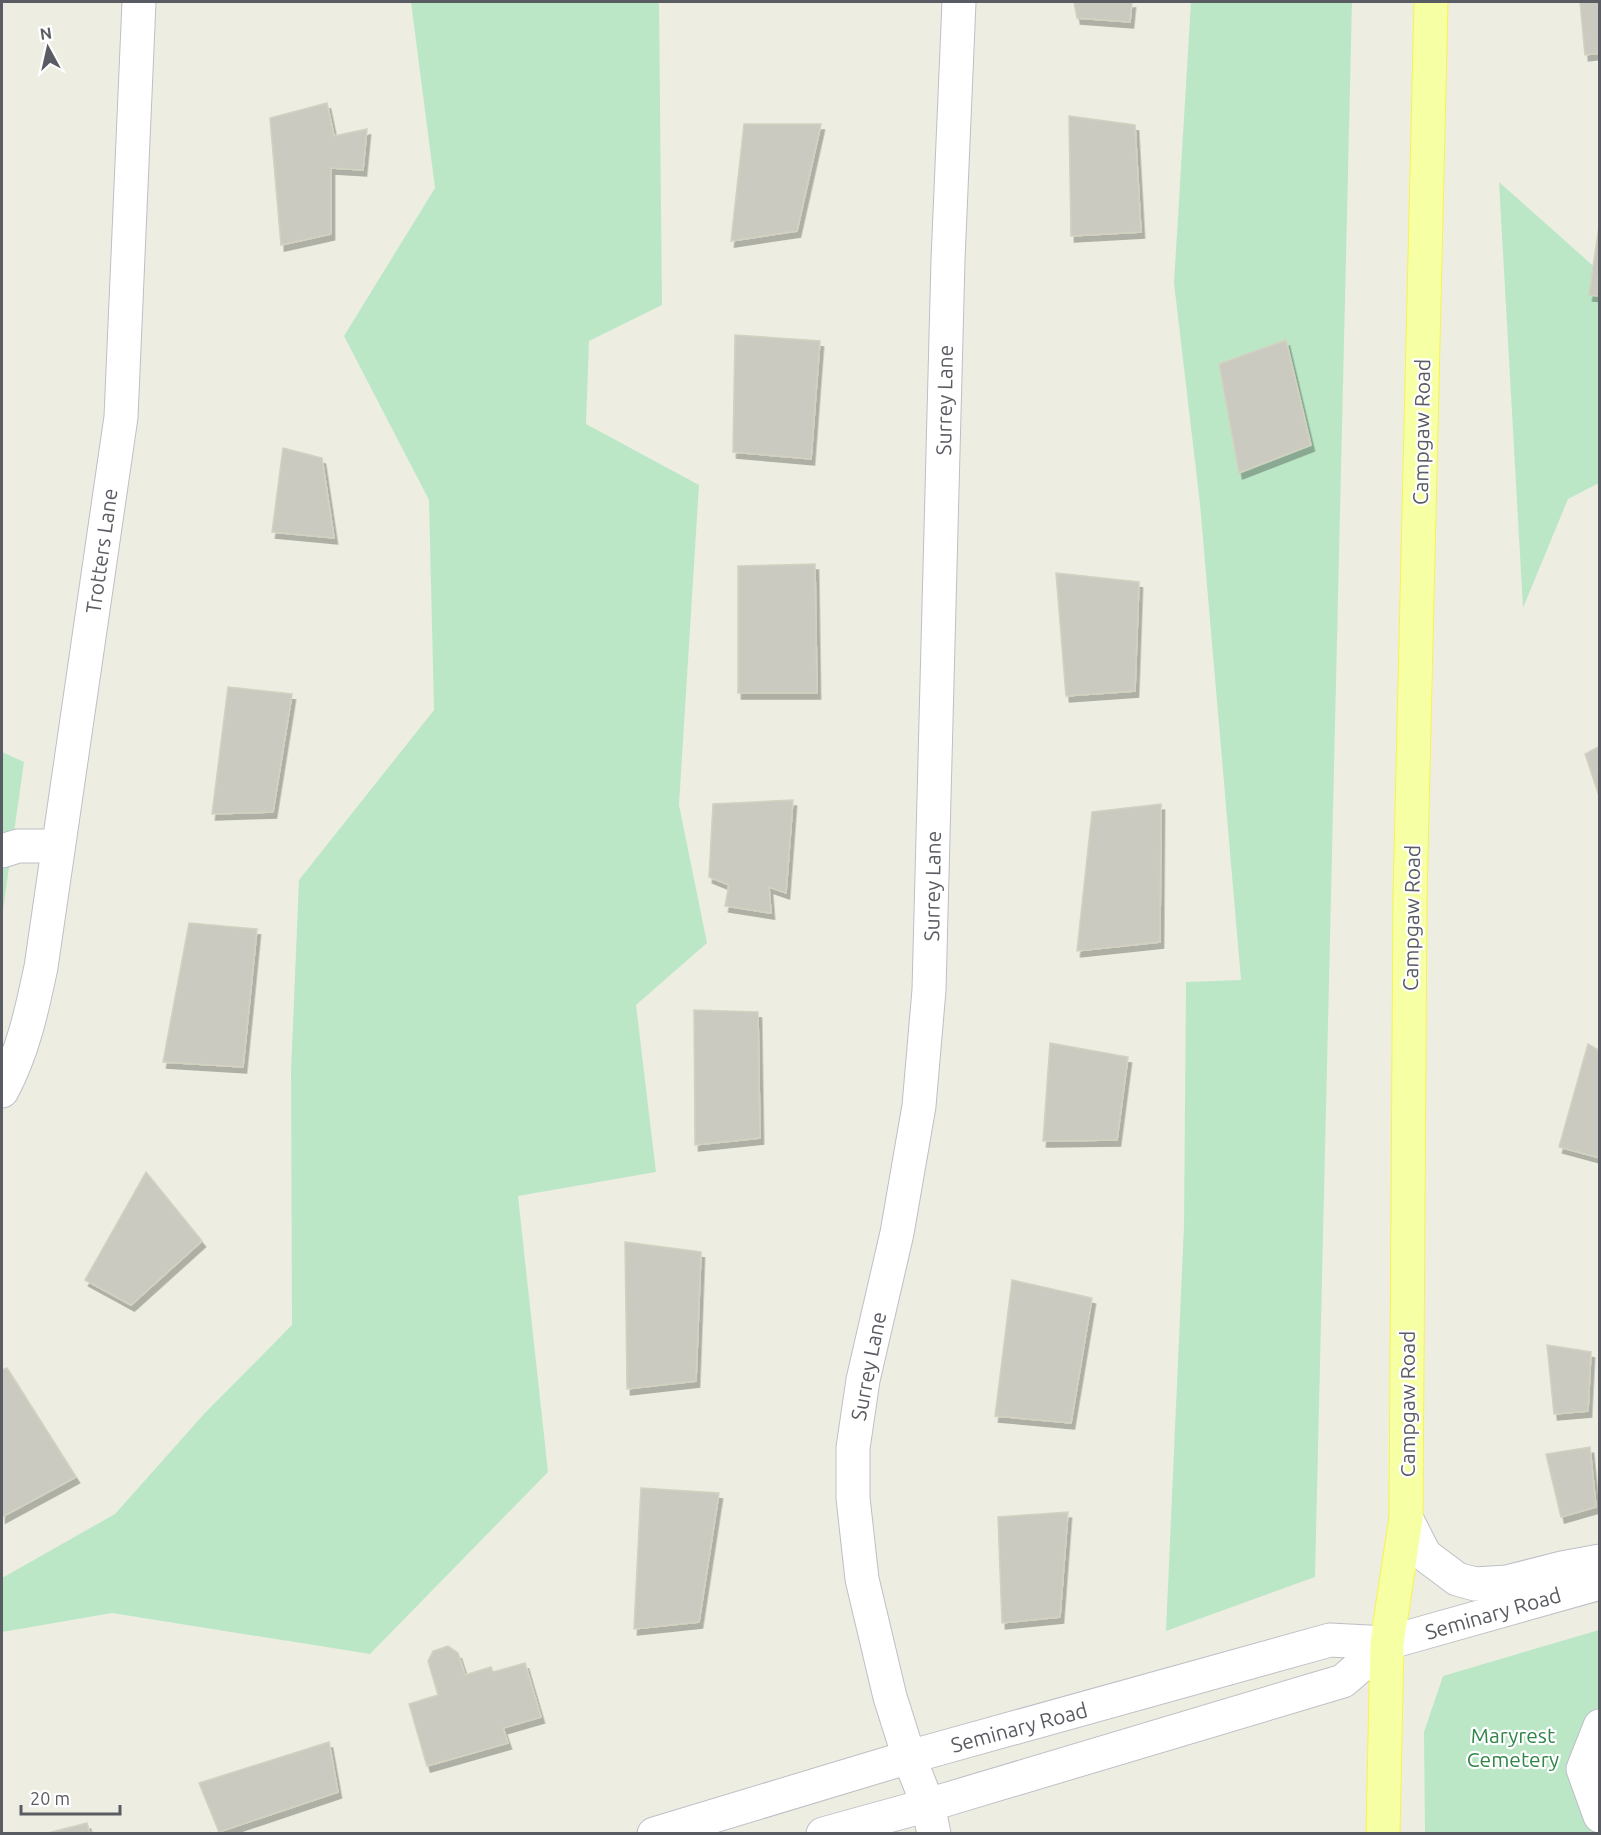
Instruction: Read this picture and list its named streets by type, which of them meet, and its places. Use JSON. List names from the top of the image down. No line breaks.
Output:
{"streets":{"main road":["Campgaw Road"],"street":["Surrey Lane","Trotters Lane","Seminary Road"]},"crossings":[["Surrey Lane","Seminary Road"],["Campgaw Road","Seminary Road"]],"parks":["Maryrest Cemetery"],"scale_bar":"20 m","north":"top"}
